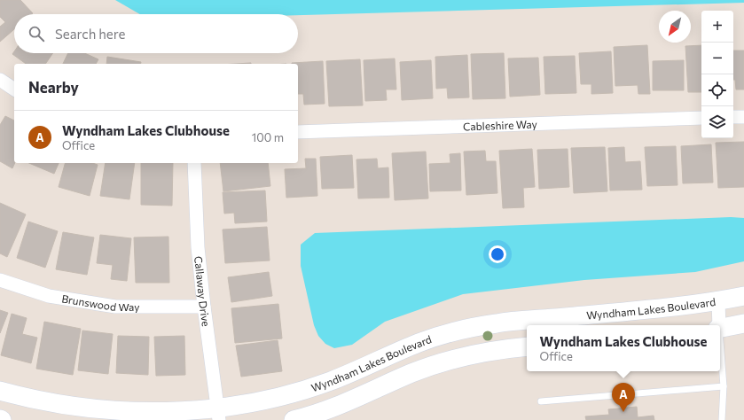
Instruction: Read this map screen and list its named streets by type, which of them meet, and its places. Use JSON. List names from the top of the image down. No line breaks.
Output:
{"streets":{"street":["Cableshire Way","Callaway Drive","Brunswood Way","Wyndham Lakes Boulevard"]},"crossings":[["Callaway Drive","Brunswood Way"],["Callaway Drive","Wyndham Lakes Boulevard"]],"north":"bottom left","page":{"map_buttons":["+","−"],"search":"Search here","heading":"Nearby","list":[{"mark":"A","name":"Wyndham Lakes Clubhouse","note":"Office","value":"100 m"}],"popup":["Wyndham Lakes Clubhouse","Office"],"pins":"A"}}
